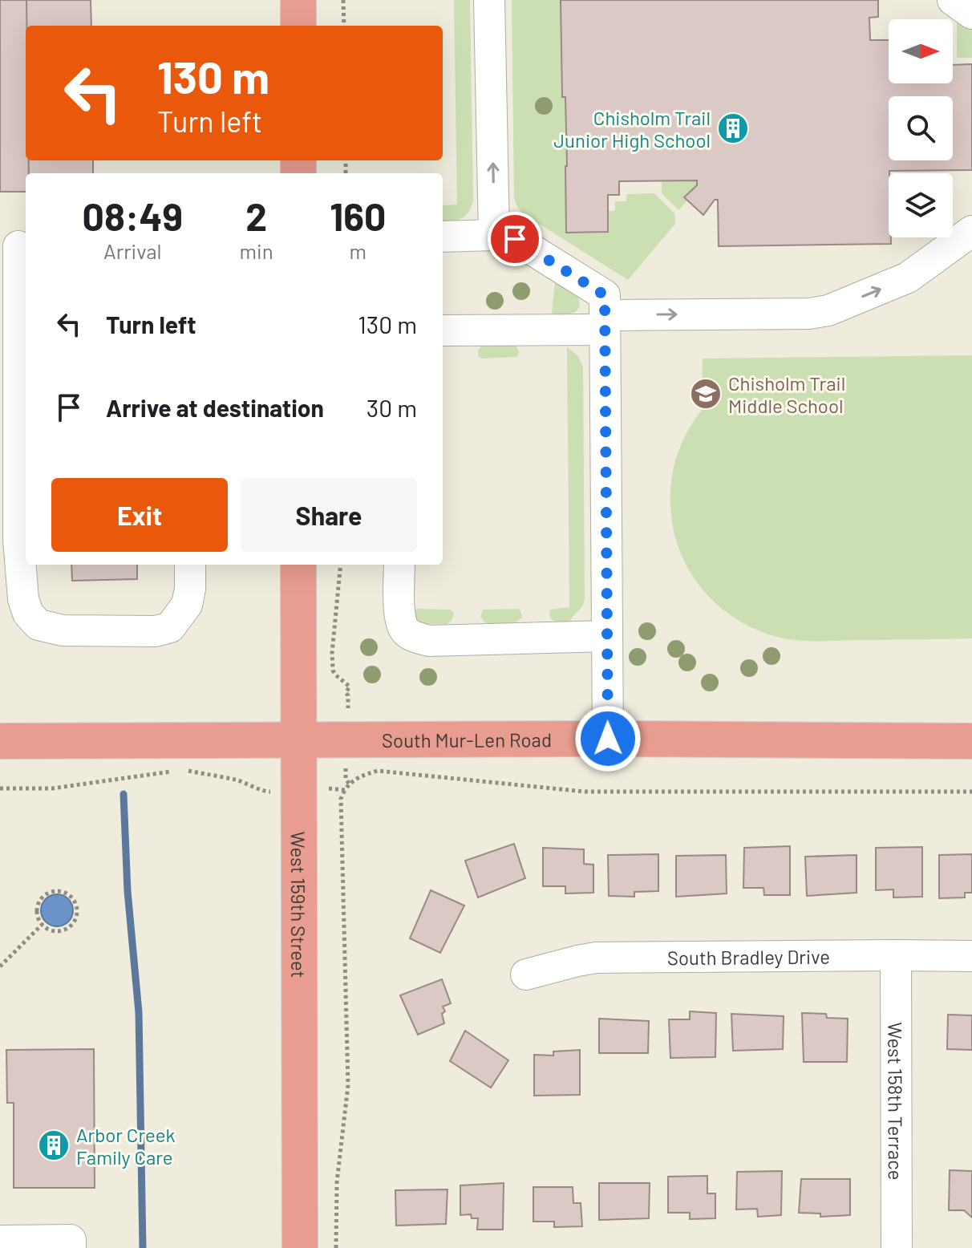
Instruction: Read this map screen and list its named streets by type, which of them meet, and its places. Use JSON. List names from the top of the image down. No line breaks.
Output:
{"streets":{"main road":["South Mur-Len Road","West 159th Street"],"street":["South Bradley Drive","West 158th Terrace"]},"crossings":[["South Mur-Len Road","West 159th Street"],["South Bradley Drive","West 158th Terrace"]],"places":{"building":["Chisholm Trail Junior High School","Arbor Creek Family Care"],"school or university":["Chisholm Trail Middle School"]},"north":"right","page":{"turn":["130 m","Turn left"],"eta":["08:49","Arrival","2","min","160","m"],"list":[{"name":"Turn left","value":"130 m"},{"name":"Arrive at destination","value":"30 m"}],"buttons":["Exit","Share"]}}
